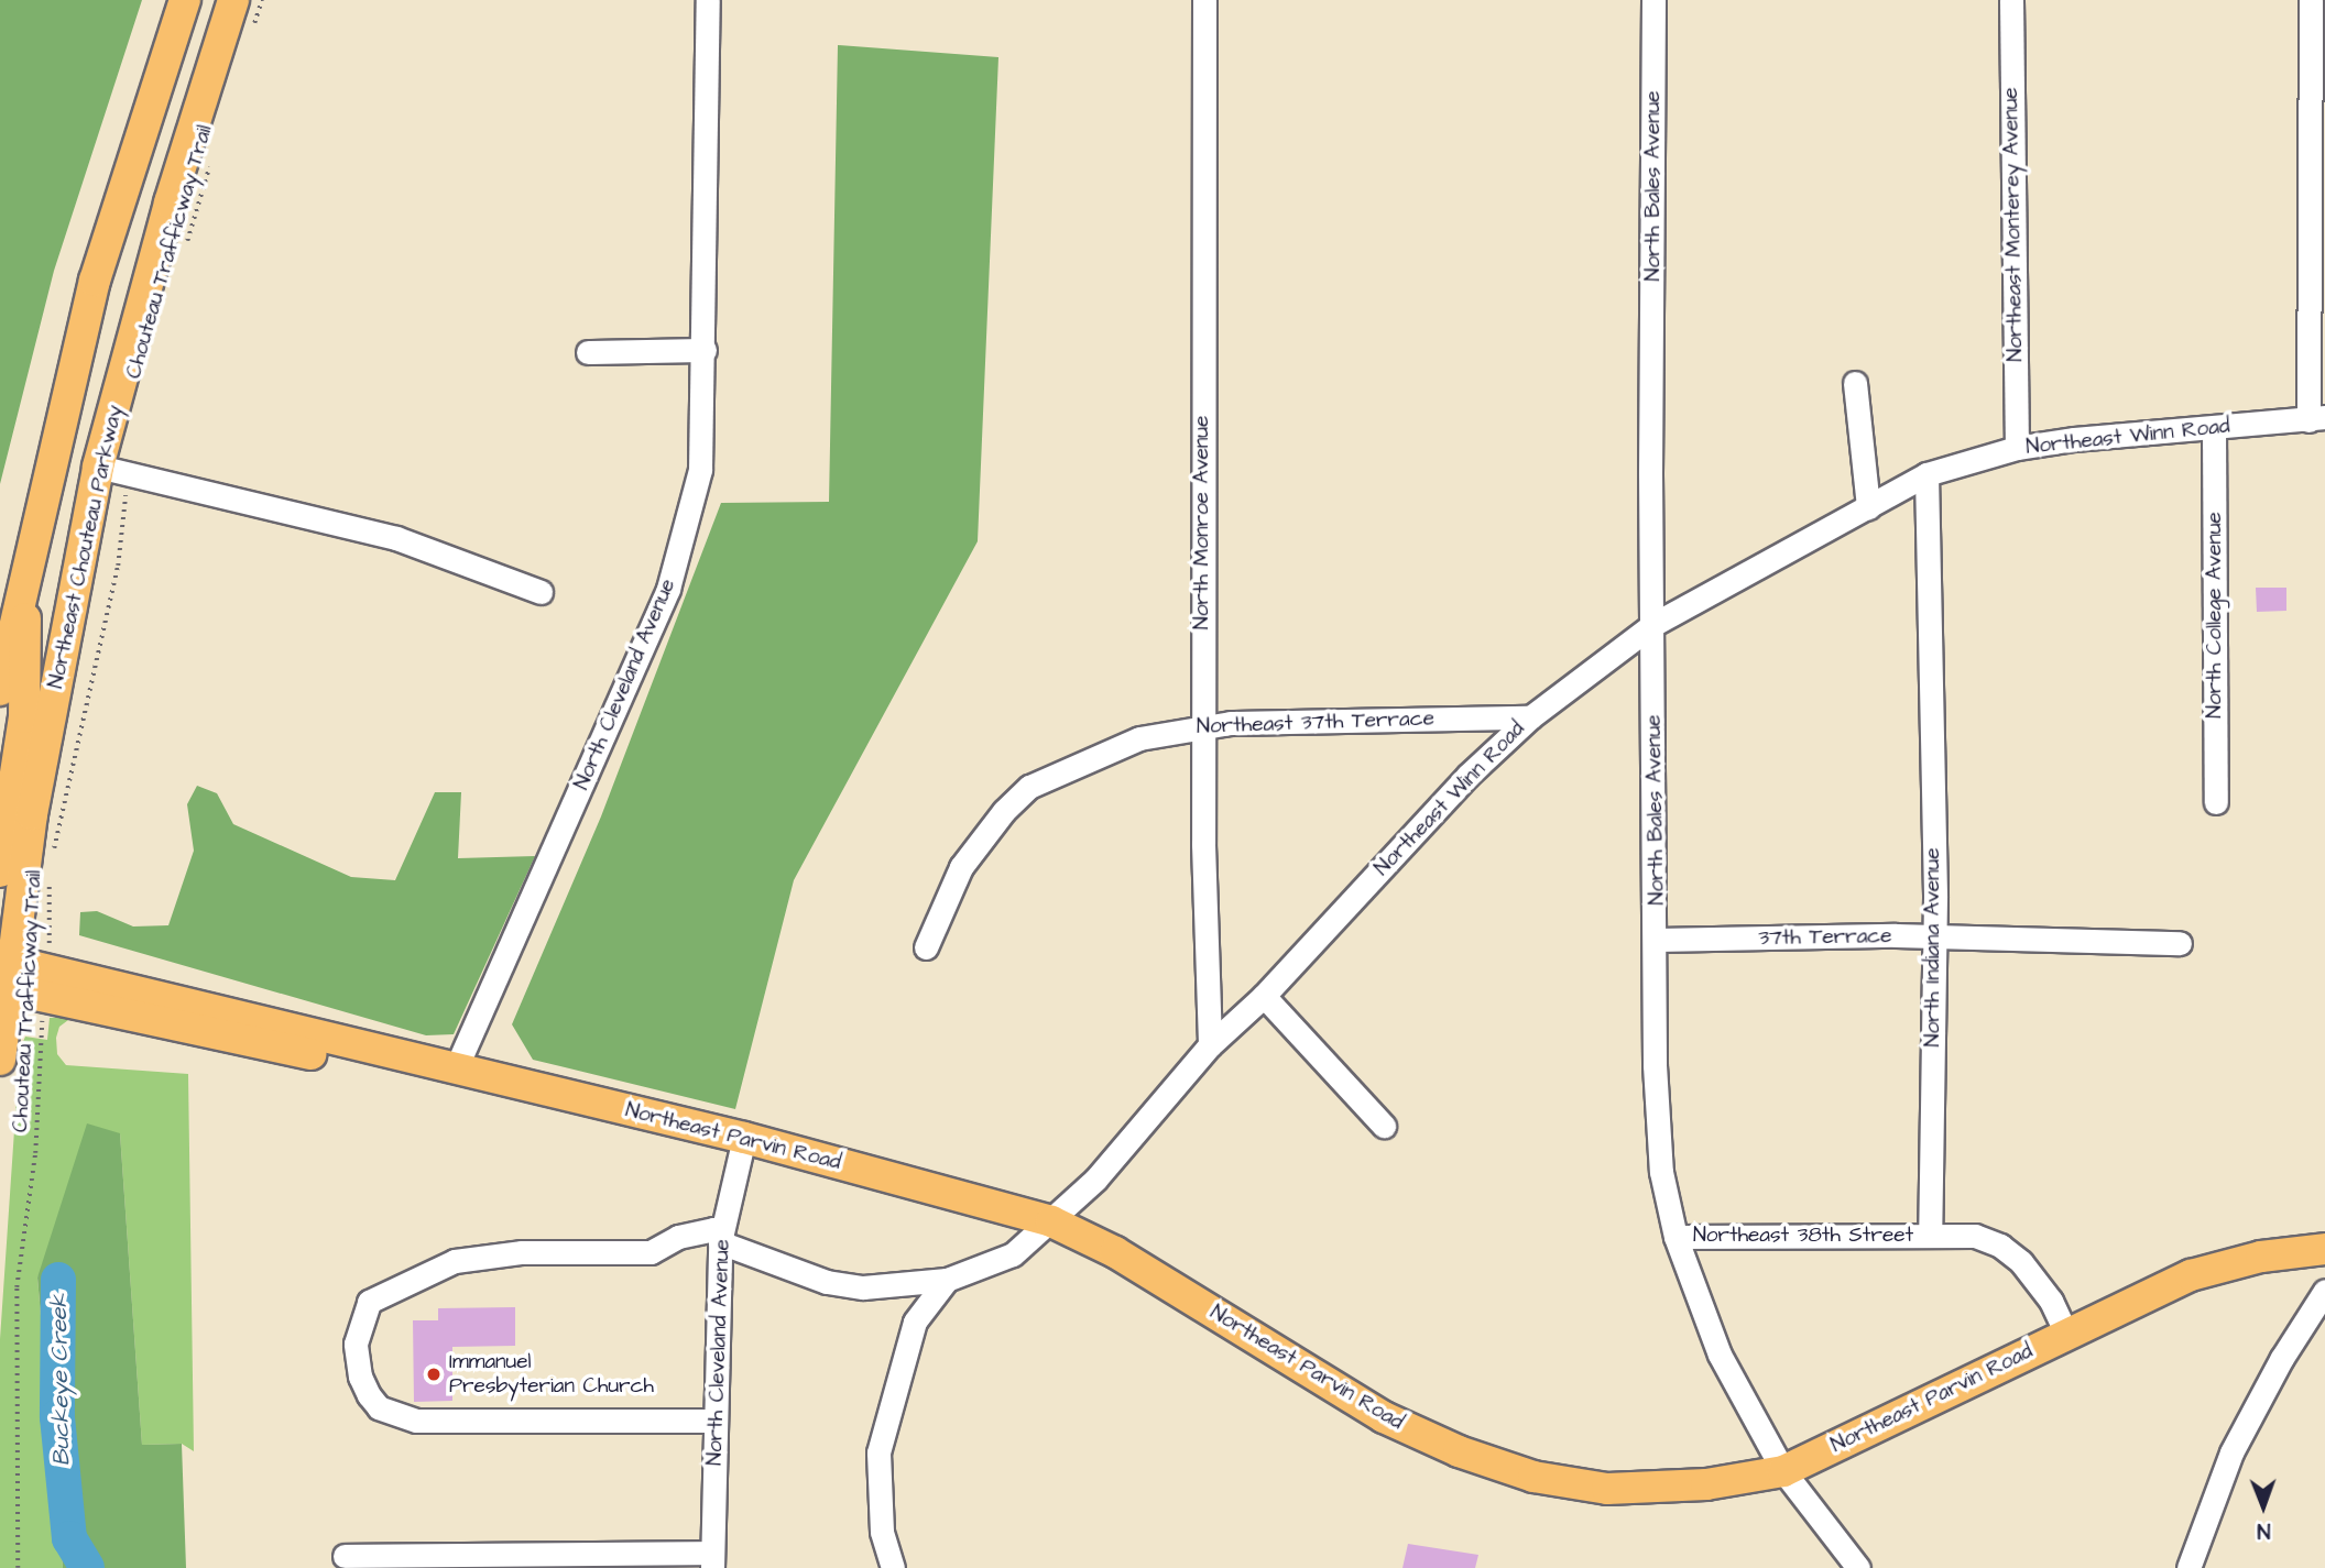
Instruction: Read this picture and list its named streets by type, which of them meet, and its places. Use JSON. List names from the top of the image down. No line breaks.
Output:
{"streets":{"main road":["Northeast Chouteau Parkway","Northeast Parvin Road"],"street":["North Bales Avenue","Northeast Monterey Avenue","Northeast Winn Road","North Monroe Avenue","North College Avenue","North Cleveland Avenue","Northeast 37th Terrace","37th Terrace","North Indiana Avenue","Northeast 38th Street"],"path":["Chouteau Trafficway Trail"]},"crossings":[["North Bales Avenue","Northeast Winn Road"],["North Bales Avenue","37th Terrace"],["North Bales Avenue","Northeast Parvin Road"],["North Bales Avenue","Northeast 38th Street"],["Northeast Monterey Avenue","Northeast Winn Road"],["Chouteau Trafficway Trail","Northeast Chouteau Parkway"],["Chouteau Trafficway Trail","Northeast Parvin Road"],["Northeast Winn Road","North Monroe Avenue"],["Northeast Winn Road","North College Avenue"],["Northeast Winn Road","North Cleveland Avenue"],["Northeast Winn Road","Northeast 37th Terrace"],["Northeast Winn Road","North Indiana Avenue"],["Northeast Winn Road","Northeast Parvin Road"],["North Monroe Avenue","Northeast 37th Terrace"],["Northeast Chouteau Parkway","Northeast Parvin Road"],["North Cleveland Avenue","Northeast Parvin Road"],["37th Terrace","North Indiana Avenue"],["North Indiana Avenue","Northeast 38th Street"]],"water":["Buckeye Creek"],"places":["Immanuel Presbyterian Church"],"north":"bottom"}
